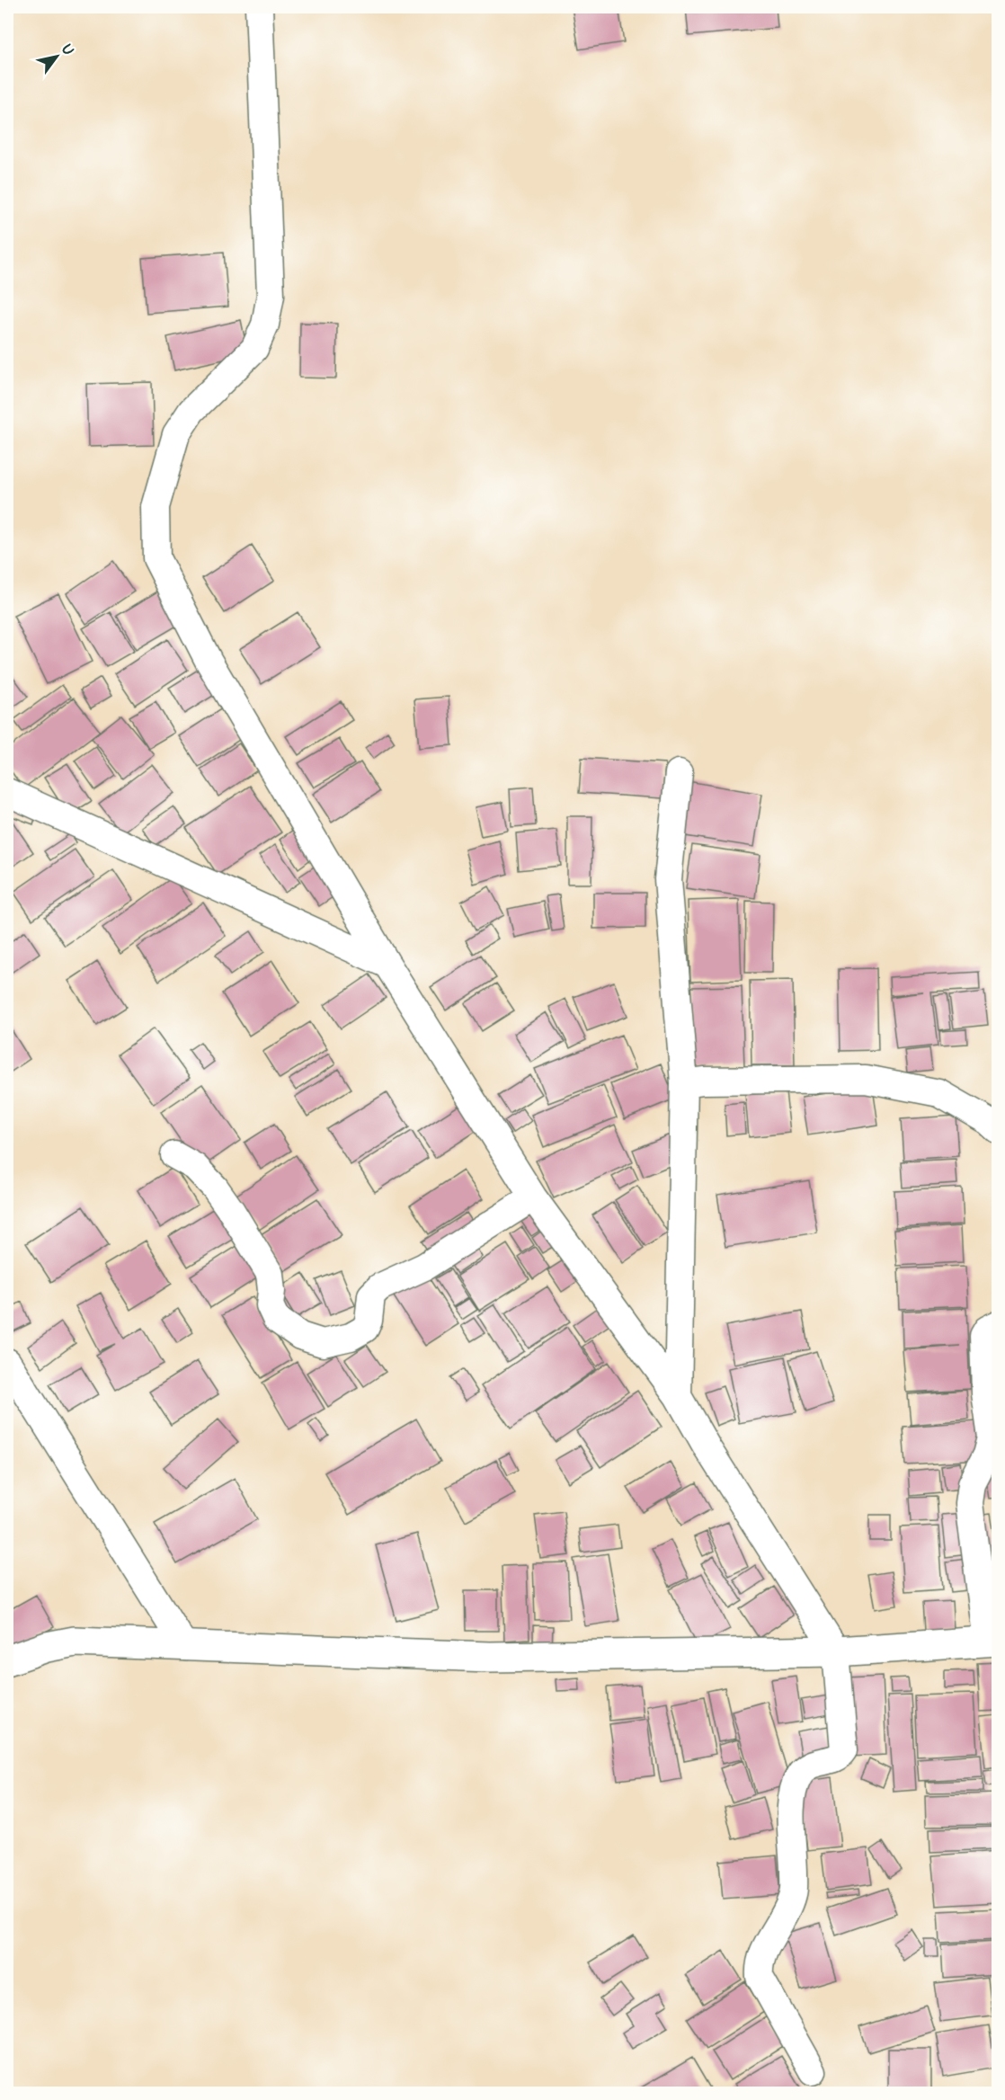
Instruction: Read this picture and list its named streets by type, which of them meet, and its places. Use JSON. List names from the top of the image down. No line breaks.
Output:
{"north":"top right"}
